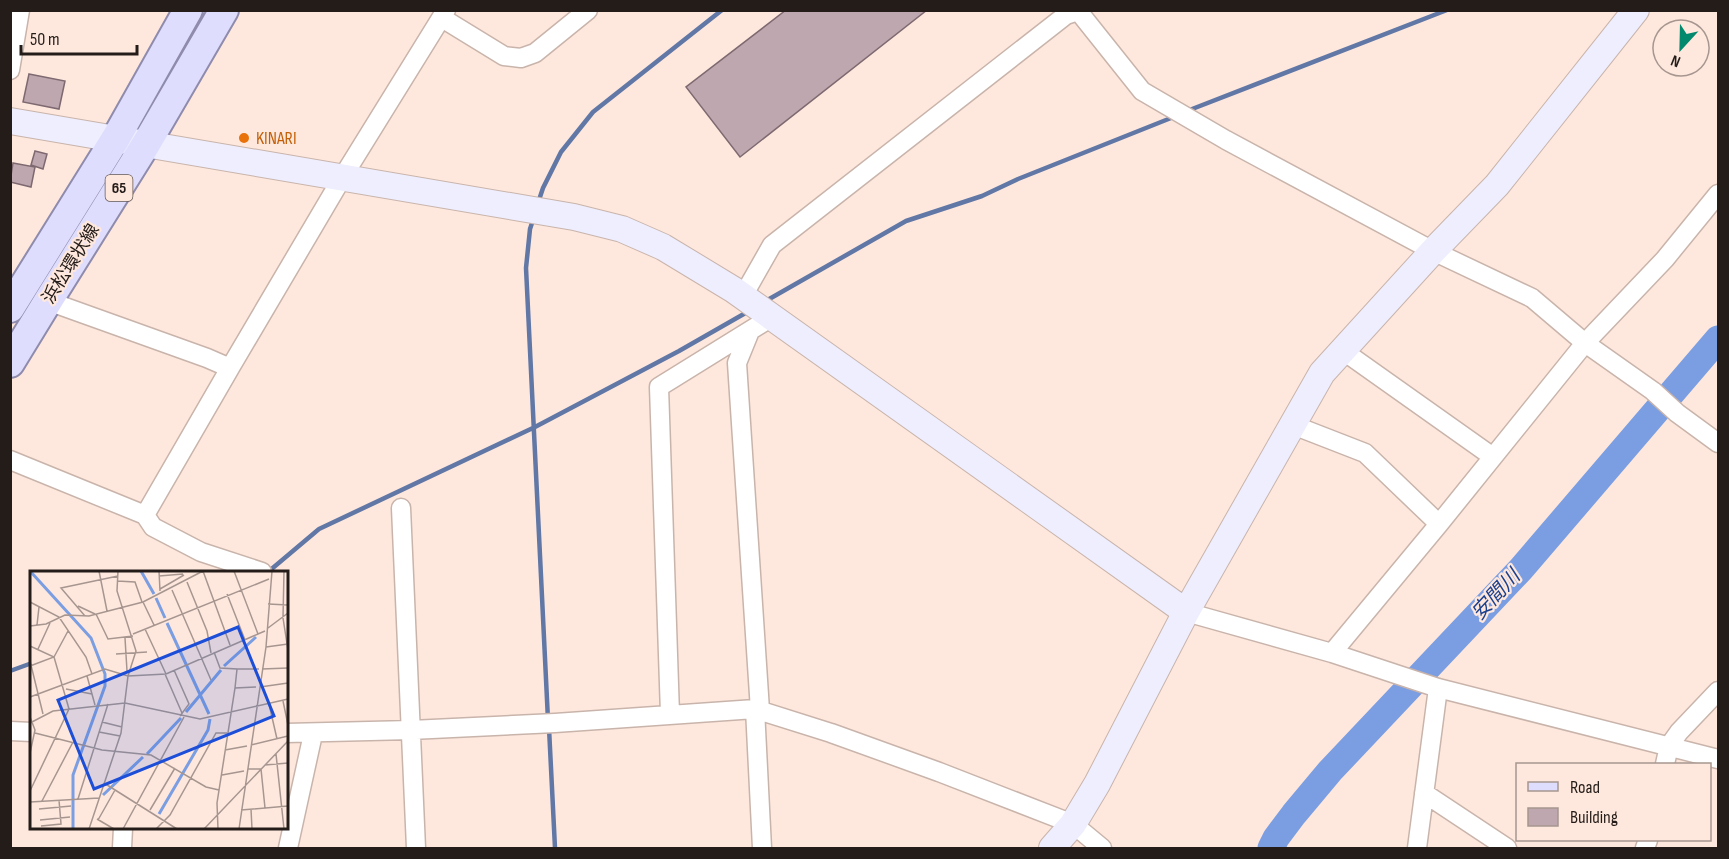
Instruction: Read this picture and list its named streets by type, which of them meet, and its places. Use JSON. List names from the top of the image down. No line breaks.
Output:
{"streets":{"main road":["65","浜松環状線"]},"water":["安間川"],"places":["KINARI"],"legend":["Road","Building"],"scale_bar":"50 m","north":"bottom"}
